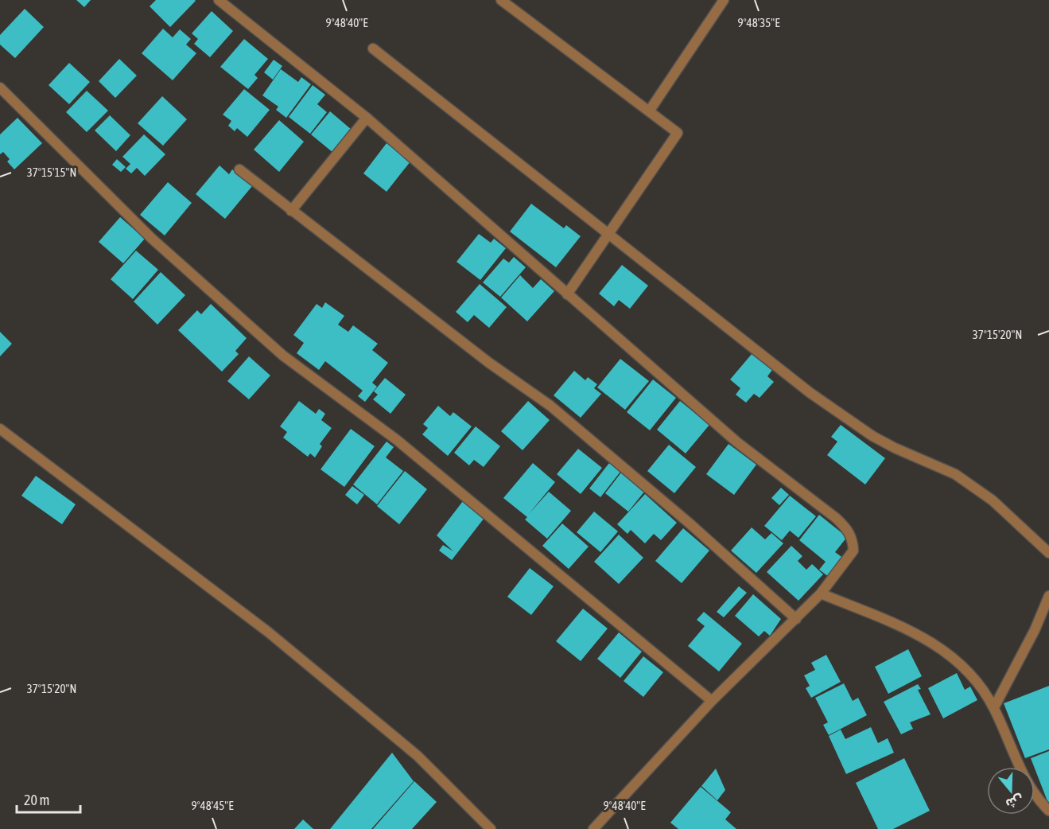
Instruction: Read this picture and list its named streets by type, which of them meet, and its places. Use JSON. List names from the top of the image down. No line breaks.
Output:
{"scale_bar":"20 m","north":"bottom","coordinates":["9°48'35\"E","9°48'40\"E","37°15'15\"N","37°15'20\"N","9°48'45\"E"]}
